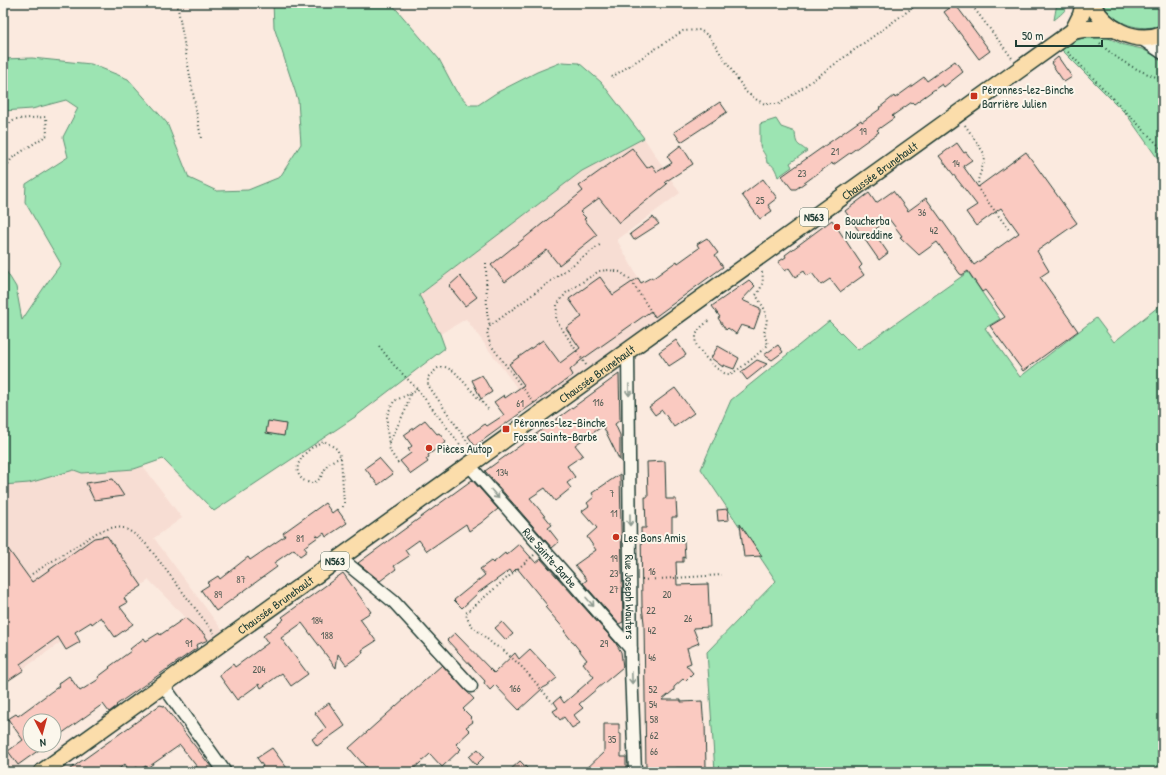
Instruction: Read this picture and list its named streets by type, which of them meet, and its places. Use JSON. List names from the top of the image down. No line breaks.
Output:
{"streets":{"main road":["Chaussée Brunehault","N563"],"street":["Rue Sainte-Barbe","Rue Joseph Wauters"]},"crossings":[["Chaussée Brunehault","Rue Sainte-Barbe"],["Chaussée Brunehault","Rue Joseph Wauters"],["Rue Sainte-Barbe","Rue Joseph Wauters"]],"one_way":["Rue Sainte-Barbe","Rue Joseph Wauters"],"places":{"transit":["Péronnes-lez-Binche Barrière Julien","Péronnes-lez-Binche Fosse Sainte-Barbe"],"other":["Boucherba Noureddine","Pièces Autop","Les Bons Amis"]},"house_numbers":["19","21","14","23","25","36","42","116","61","134","7","11","81","19","16","23","87","27","89","20","22","26","184","42","188","91","29","46","204","166","52","54","58","62","35","66"],"scale_bar":"50 m","north":"bottom"}
